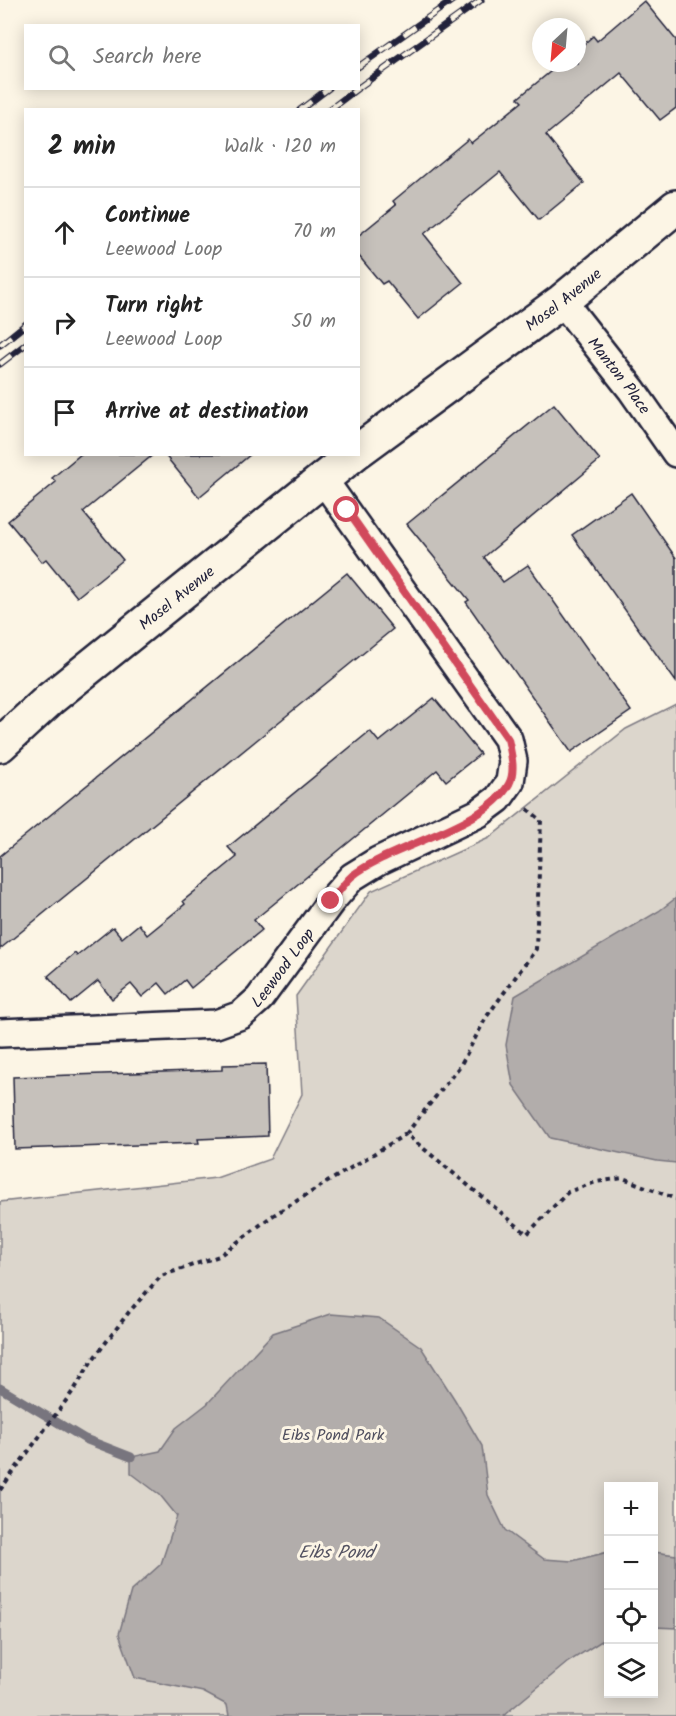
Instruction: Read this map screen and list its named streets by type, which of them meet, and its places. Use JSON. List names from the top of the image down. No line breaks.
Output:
{"streets":{"street":["Mosel Avenue","Manton Place","Leewood Loop"]},"crossings":[["Mosel Avenue","Manton Place"]],"water":["Eibs Pond"],"parks":["Eibs Pond Park"],"north":"bottom left","page":{"search":"Search here","heading":["2 min","Walk · 120 m"],"list":[["Continue","Leewood Loop","70 m"],["Turn right","Leewood Loop","50 m"],"Arrive at destination"],"map_buttons":["+","−"]}}
